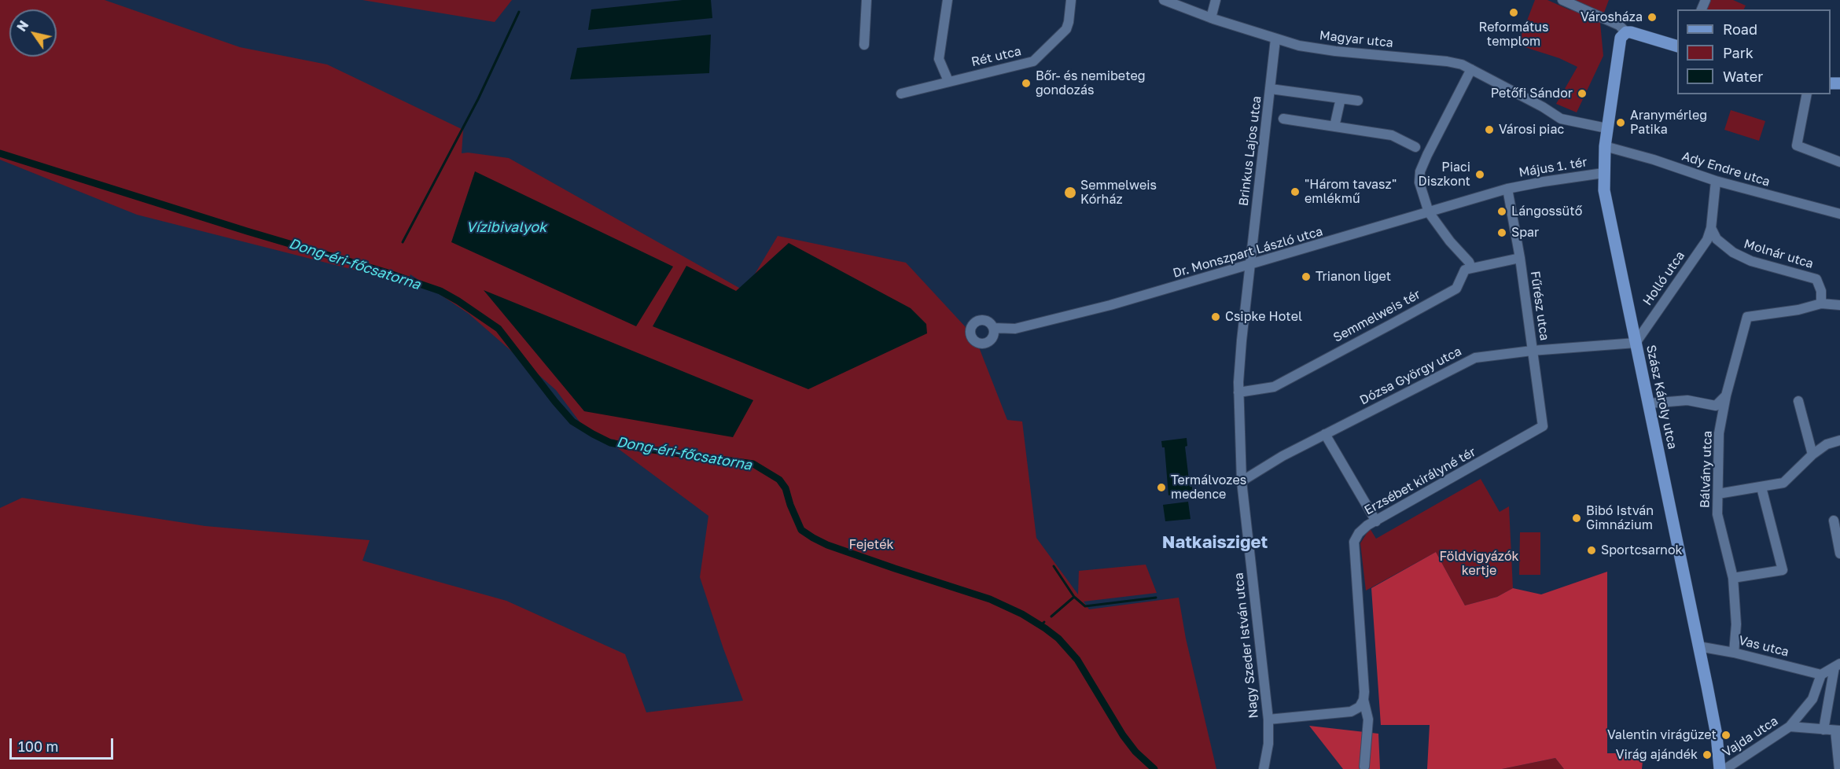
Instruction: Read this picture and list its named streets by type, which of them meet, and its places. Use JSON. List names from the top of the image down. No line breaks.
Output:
{"streets":{"main road":["Szász Károly utca"],"street":["Magyar utca","Rét utca","Brinkus Lajos utca","Május 1. tér","Ady Endre utca","Dr. Monszpart László utca","Molnár utca","Holló utca","Fűrész utca","Semmelweis tér","Dózsa György utca","Bálvány utca","Erzsébet királyné tér","Nagy Szeder István utca","Vas utca","Vajda utca"]},"crossings":[["Magyar utca","Brinkus Lajos utca"],["Magyar utca","Szász Károly utca"],["Brinkus Lajos utca","Dr. Monszpart László utca"],["Brinkus Lajos utca","Nagy Szeder István utca"],["Május 1. tér","Dr. Monszpart László utca"],["Május 1. tér","Fűrész utca"],["Május 1. tér","Szász Károly utca"],["Ady Endre utca","Szász Károly utca"],["Dr. Monszpart László utca","Fűrész utca"],["Dr. Monszpart László utca","Nagy Szeder István utca"],["Molnár utca","Holló utca"],["Molnár utca","Bálvány utca"],["Holló utca","Dózsa György utca"],["Holló utca","Szász Károly utca"],["Fűrész utca","Dózsa György utca"],["Fűrész utca","Erzsébet királyné tér"],["Semmelweis tér","Nagy Szeder István utca"],["Dózsa György utca","Szász Károly utca"],["Dózsa György utca","Nagy Szeder István utca"],["Szász Károly utca","Vas utca"],["Bálvány utca","Vas utca"],["Vas utca","Vajda utca"]],"districts":["Natkaisziget"],"water":["Vízibivalyok","Dong-éri-főcsatorna"],"parks":["Fejeték","Földvigyázók kertje"],"places":["Református templom","Városháza","Bőr- és nemibeteg gondozás","Petőfi Sándor","Aranymérleg Patika","Városi piac","Piaci Diszkont","\"Három tavasz\" emlékmű","Semmelweis Kórház","Lángossütő","Spar","Trianon liget","Csipke Hotel","Termálvozes medence","Bibó István Gimnázium","Sportcsarnok","Valentin virágüzet","Virág ajándék"],"legend":["Road","Park","Water"],"scale_bar":"100 m","north":"top left"}
